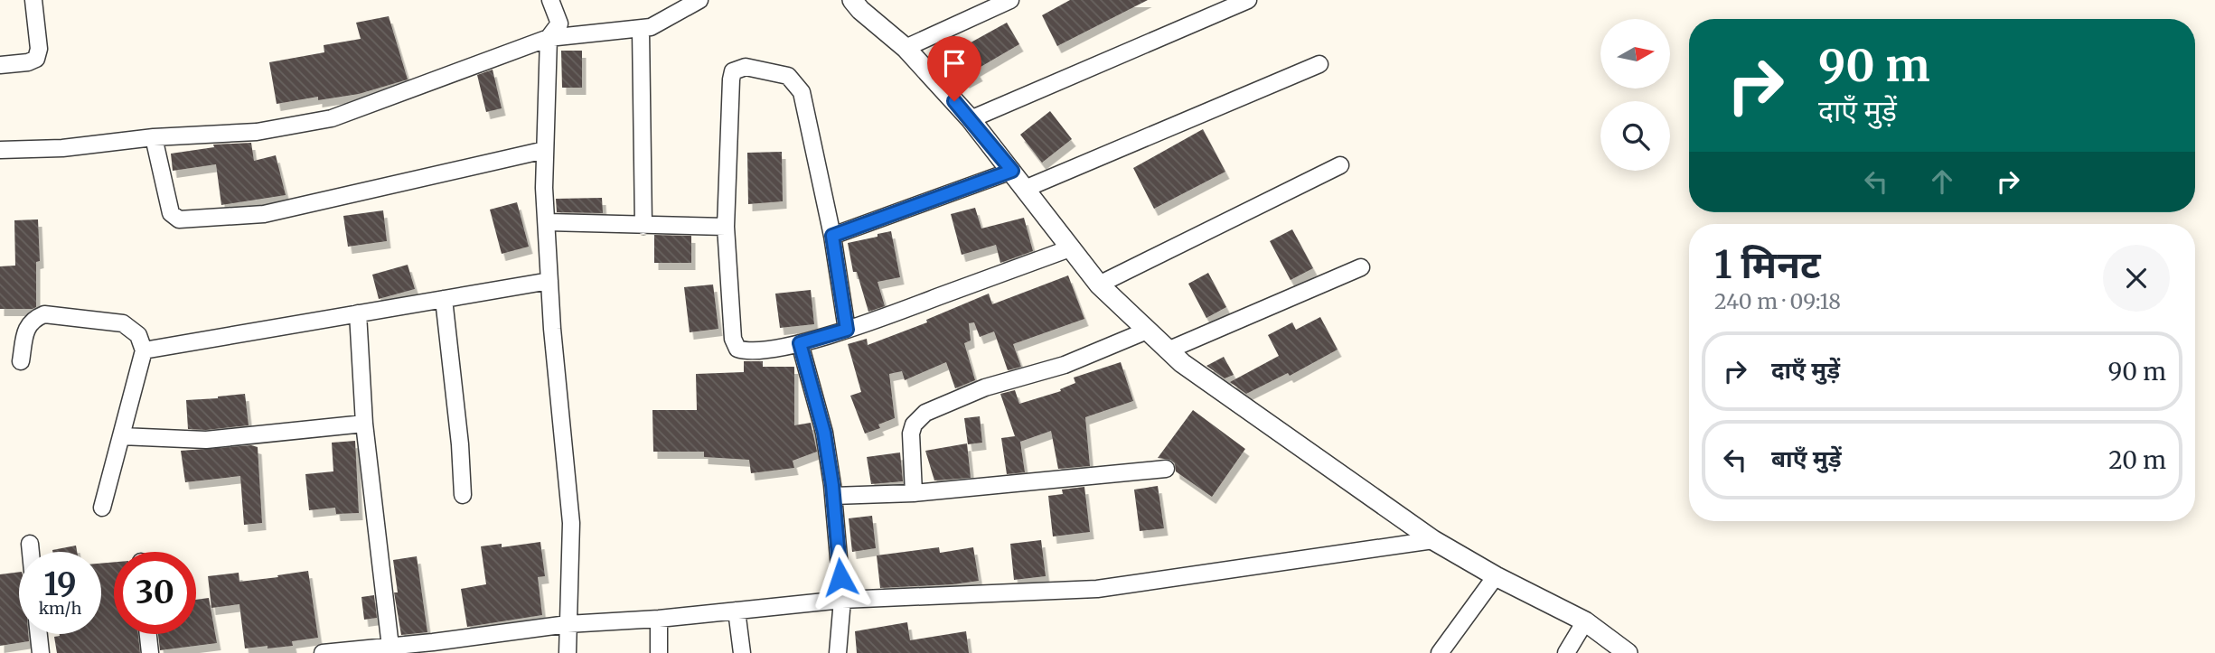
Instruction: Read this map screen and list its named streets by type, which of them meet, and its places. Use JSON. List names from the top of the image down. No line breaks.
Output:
{"north":"right","page":{"turn":["90 m","दाएँ मुड़ें"],"heading":["1 मिनट","240 m · 09:18"],"list":[{"name":"दाएँ मुड़ें","value":"90 m"},{"name":"बाएँ मुड़ें","value":"20 m"}],"speed":"19 km/h","limit":"30"}}
